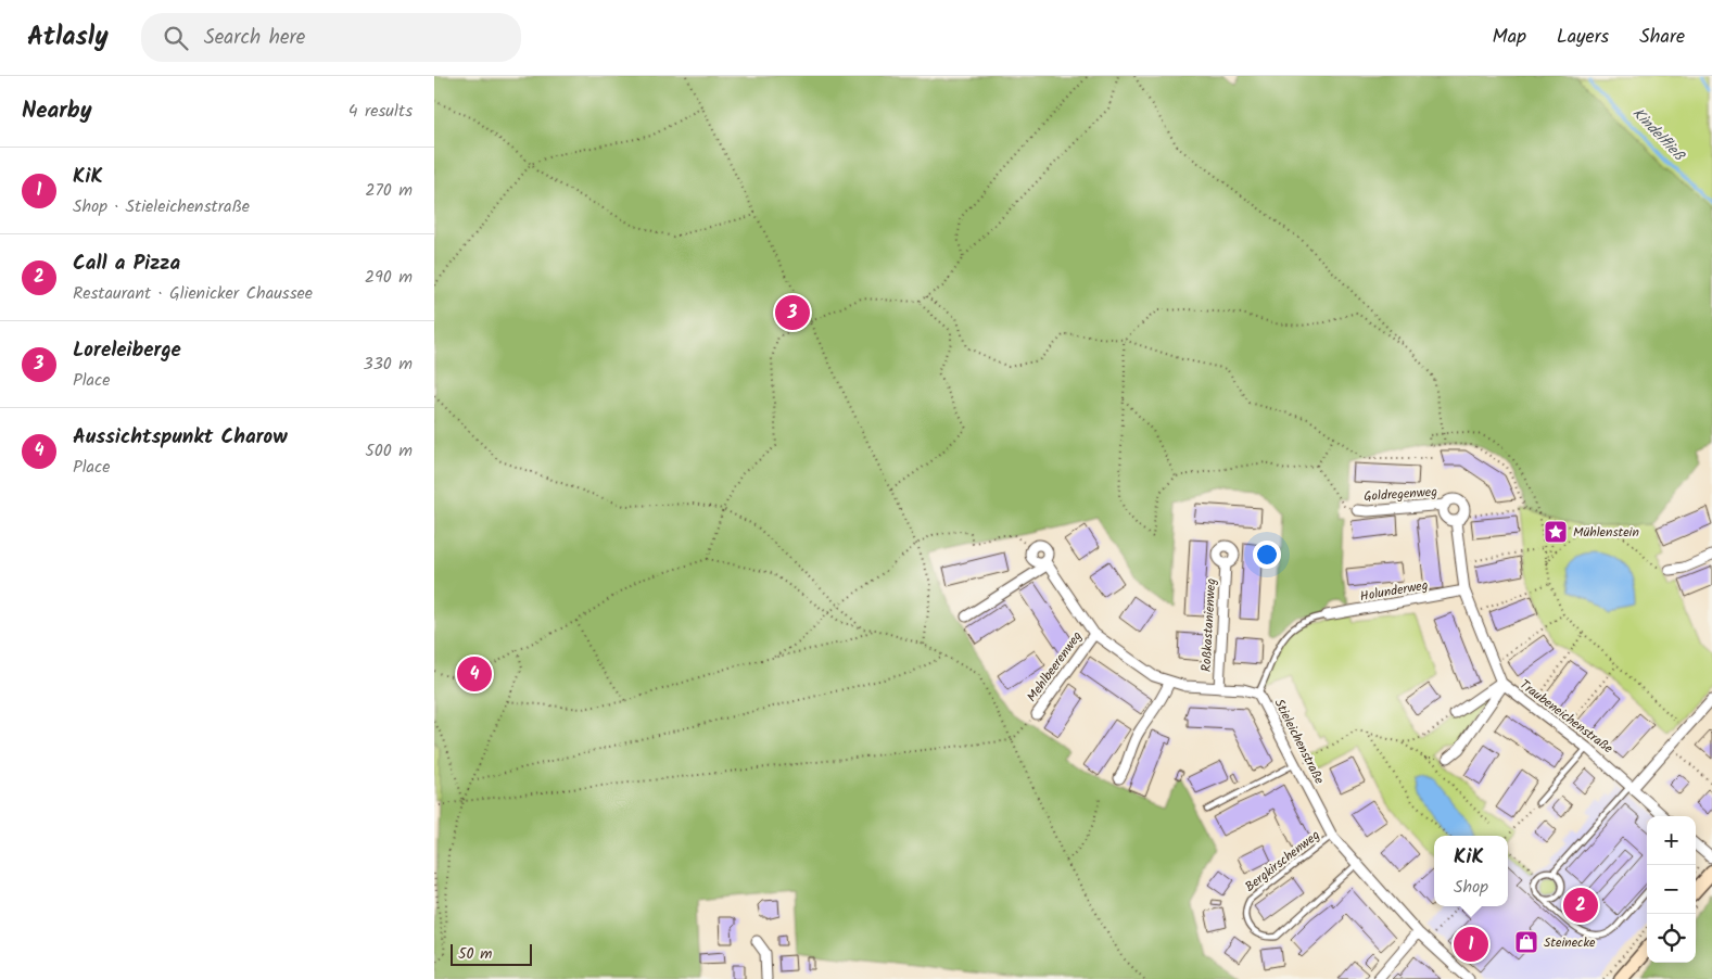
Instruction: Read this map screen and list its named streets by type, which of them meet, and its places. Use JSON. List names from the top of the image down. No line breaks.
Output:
{"streets":{"street":["Goldregenweg","Holunderweg","Roßkastanienweg","Mehlbeerenweg","Traubeneichenstraße","Stieleichenstraße"],"lane":["Bergkirschenweg"]},"crossings":[["Goldregenweg","Traubeneichenstraße"],["Holunderweg","Traubeneichenstraße"],["Roßkastanienweg","Stieleichenstraße"],["Mehlbeerenweg","Stieleichenstraße"],["Stieleichenstraße","Bergkirschenweg"]],"water":["Kindelfließ"],"places":{"place":["Mühlenstein"],"shop":["Steinecke"]},"scale_bar":"50 m","page":{"header":"Atlasly","search":"Search here","nav":["Map","Layers","Share"],"heading":["Nearby","4 results"],"list":[{"mark":"1","name":"KiK","note":"Shop · Stieleichenstraße","value":"270 m"},{"mark":"2","name":"Call a Pizza","note":"Restaurant · Glienicker Chaussee","value":"290 m"},{"mark":"3","name":"Loreleiberge","note":"Place","value":"330 m"},{"mark":"4","name":"Aussichtspunkt Charow","note":"Place","value":"500 m"}],"pins":["3","4","2","1"],"map_buttons":["+","−"],"popup":["KiK","Shop"],"scale":"50 m"}}
